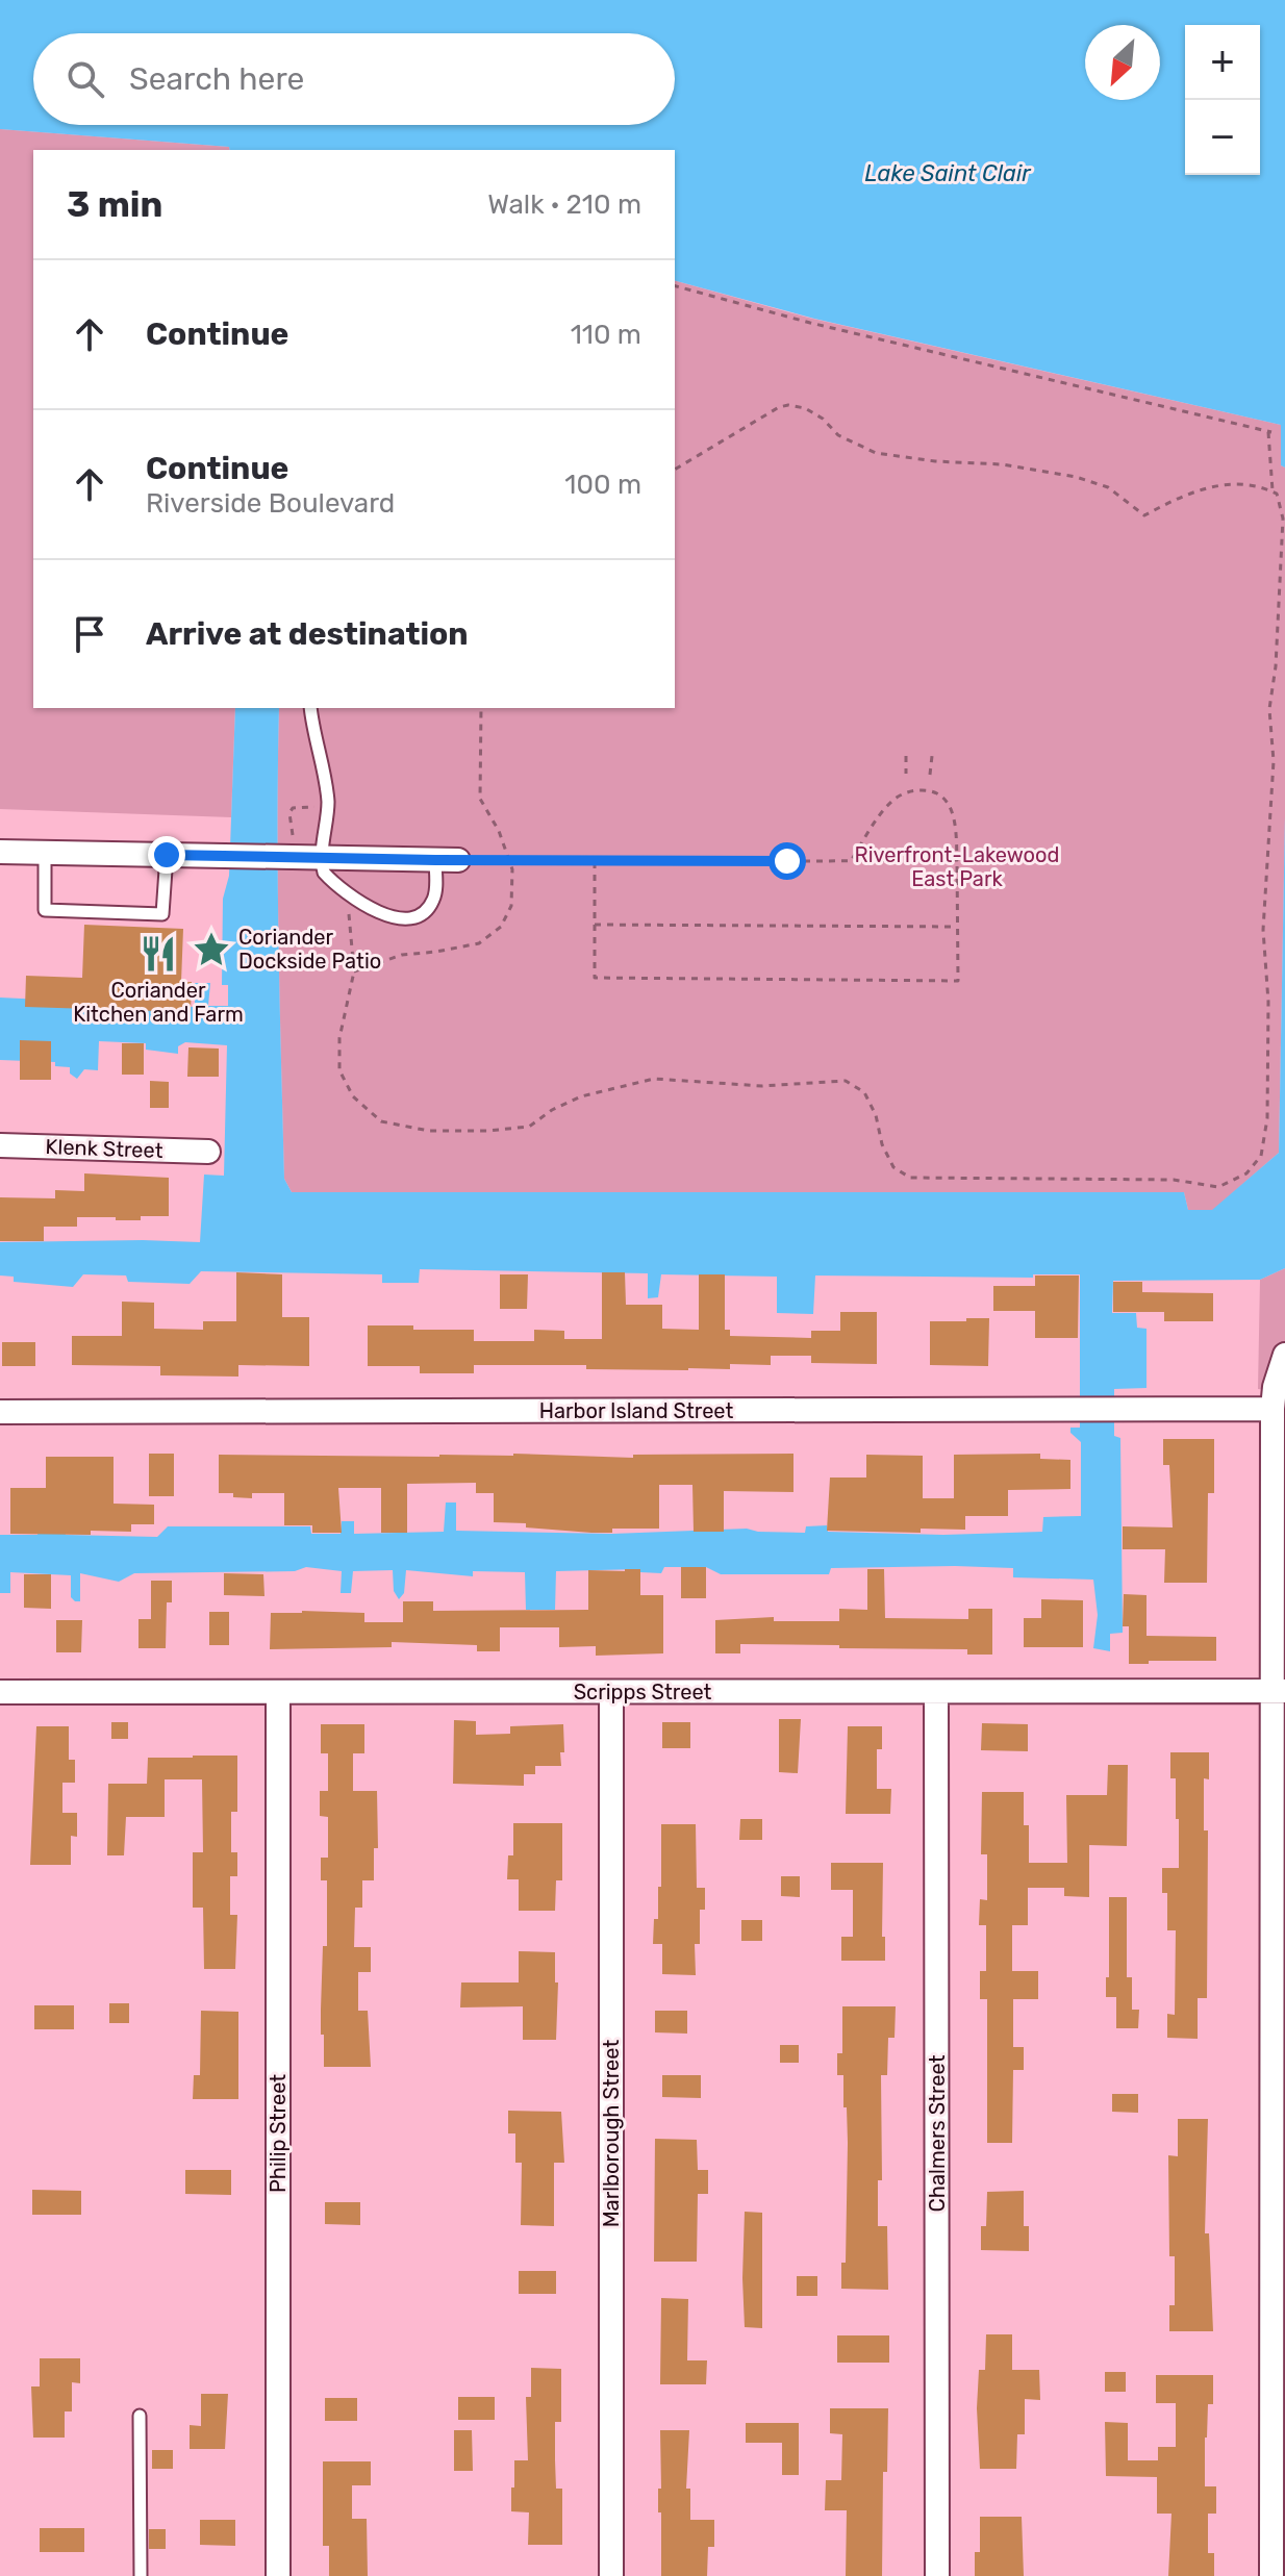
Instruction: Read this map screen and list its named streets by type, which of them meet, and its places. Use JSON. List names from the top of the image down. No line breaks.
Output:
{"streets":{"street":["Klenk Street","Harbor Island Street","Scripps Street","Philip Street","Marlborough Street","Chalmers Street"]},"crossings":[["Scripps Street","Philip Street"],["Scripps Street","Marlborough Street"],["Scripps Street","Chalmers Street"]],"water":["Lake Saint Clair"],"parks":["Riverfront-Lakewood East Park"],"places":{"place":["Coriander Dockside Patio"],"restaurant":["Coriander Kitchen and Farm"]},"north":"bottom left","page":{"map_buttons":["+","−"],"search":"Search here","heading":["3 min","Walk · 210 m"],"list":[["Continue","110 m"],["Continue","Riverside Boulevard","100 m"],"Arrive at destination"]}}
